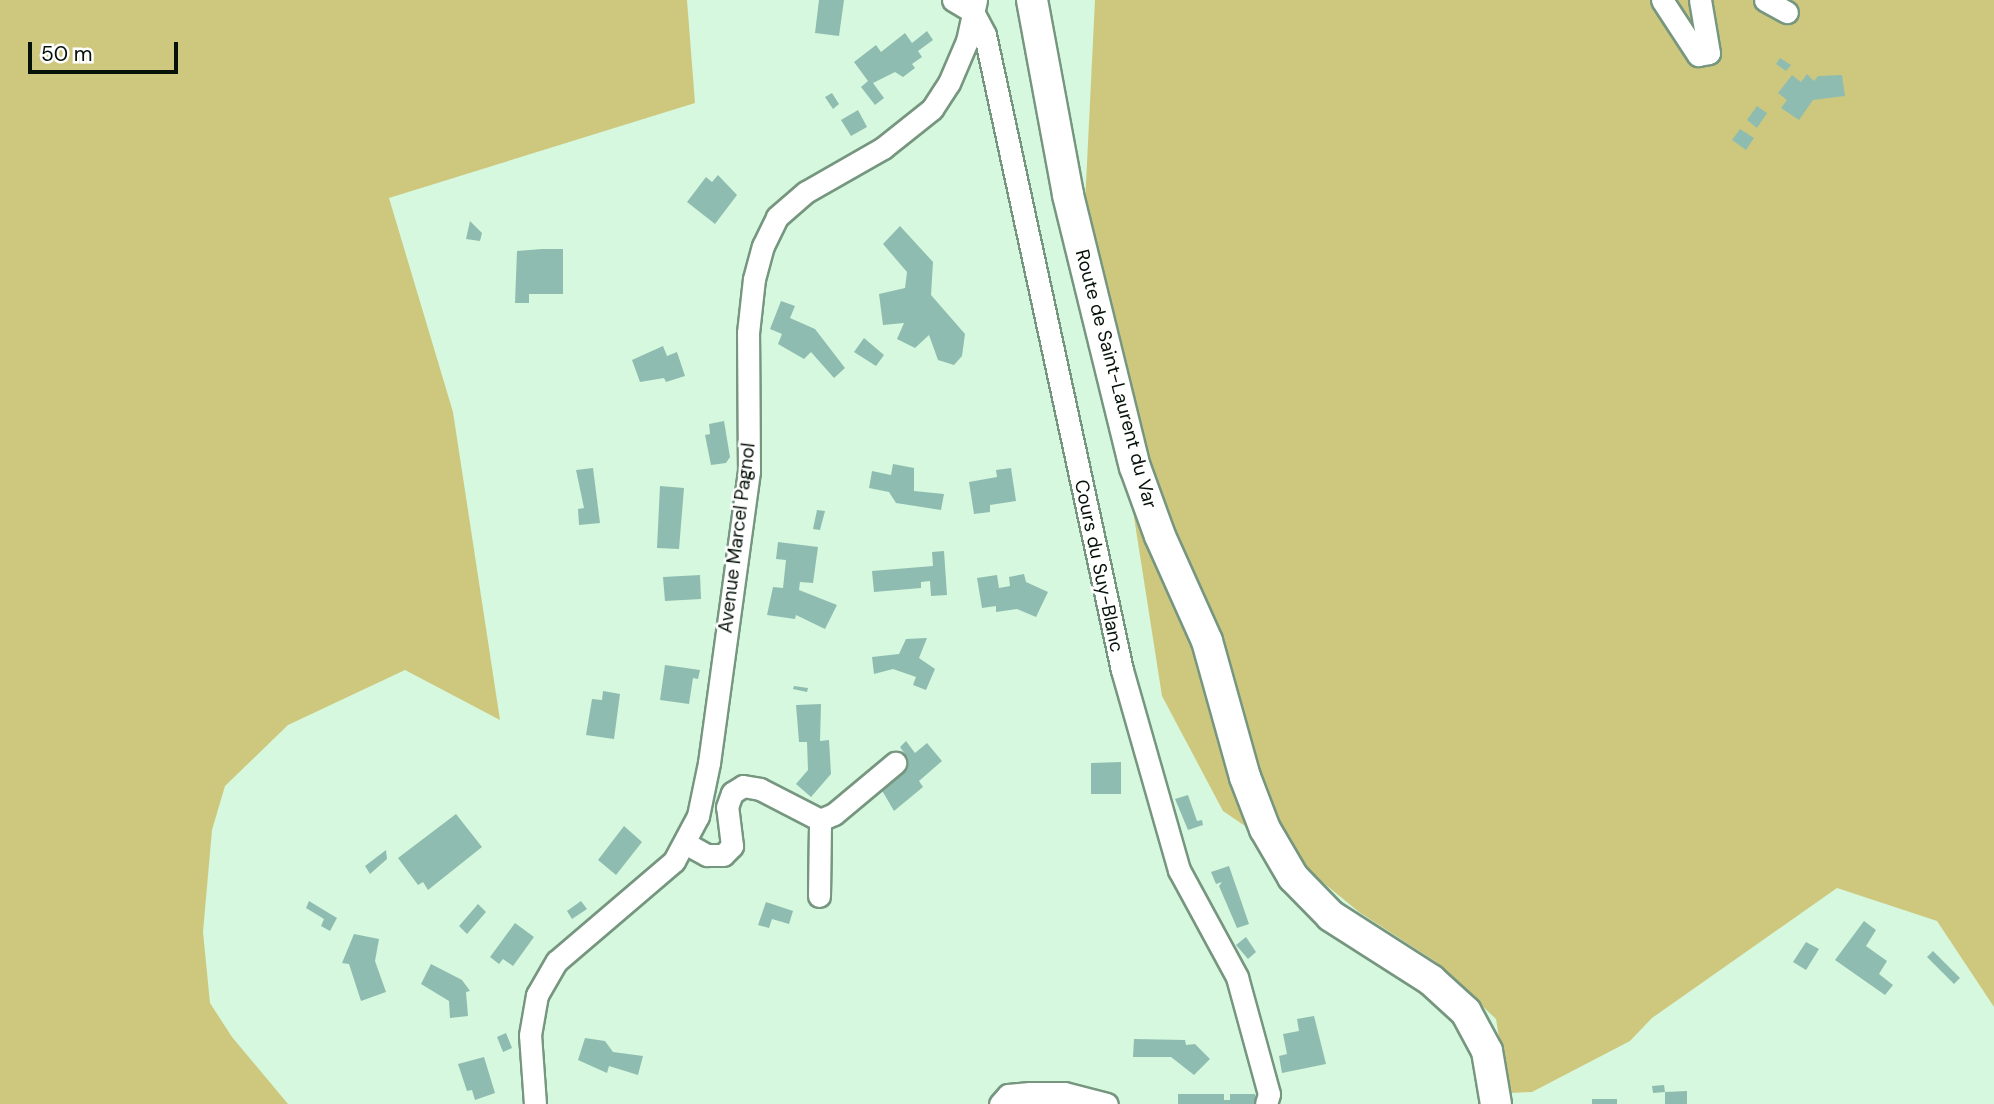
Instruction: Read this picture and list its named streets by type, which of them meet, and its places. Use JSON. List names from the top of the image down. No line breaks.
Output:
{"streets":{"main road":["Route de Saint-Laurent du Var"],"street":["Avenue Marcel Pagnol","Cours du Suy-Blanc"]},"crossings":[["Avenue Marcel Pagnol","Cours du Suy-Blanc"]],"scale_bar":"50 m"}
